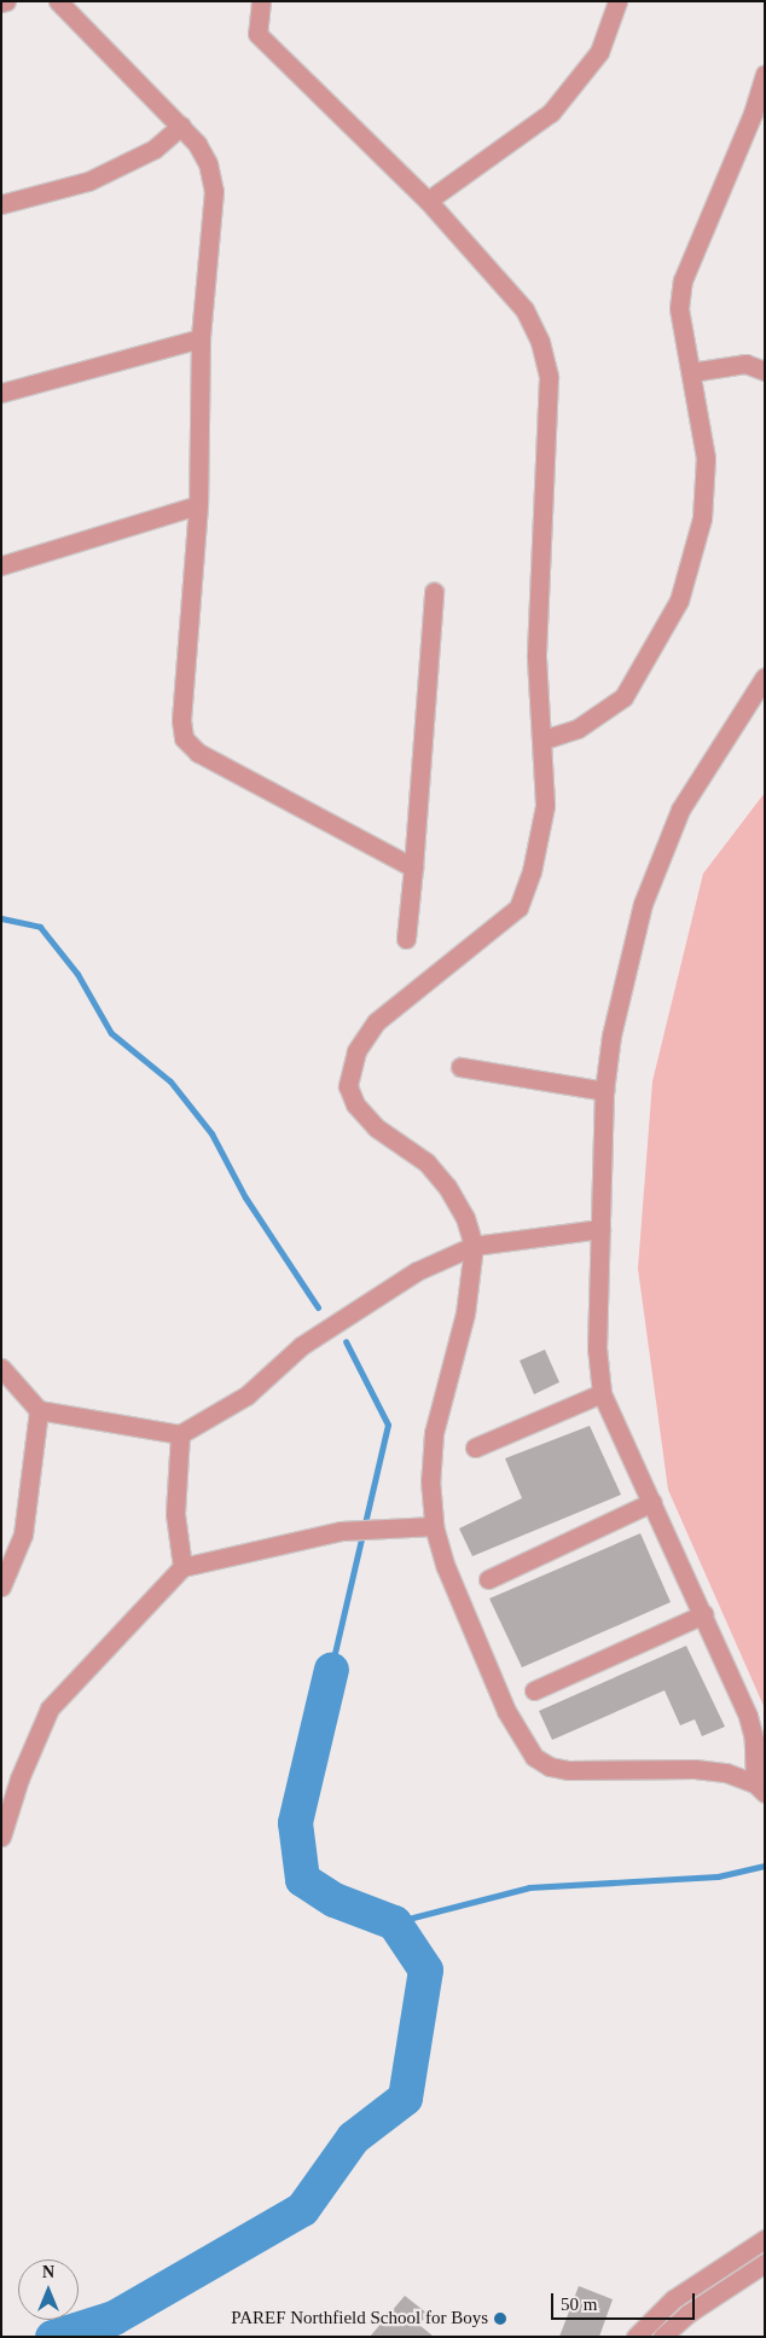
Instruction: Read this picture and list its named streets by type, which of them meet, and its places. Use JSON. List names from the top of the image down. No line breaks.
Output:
{"places":["PAREF Northfield School for Boys"],"scale_bar":"50 m","north":"top"}
